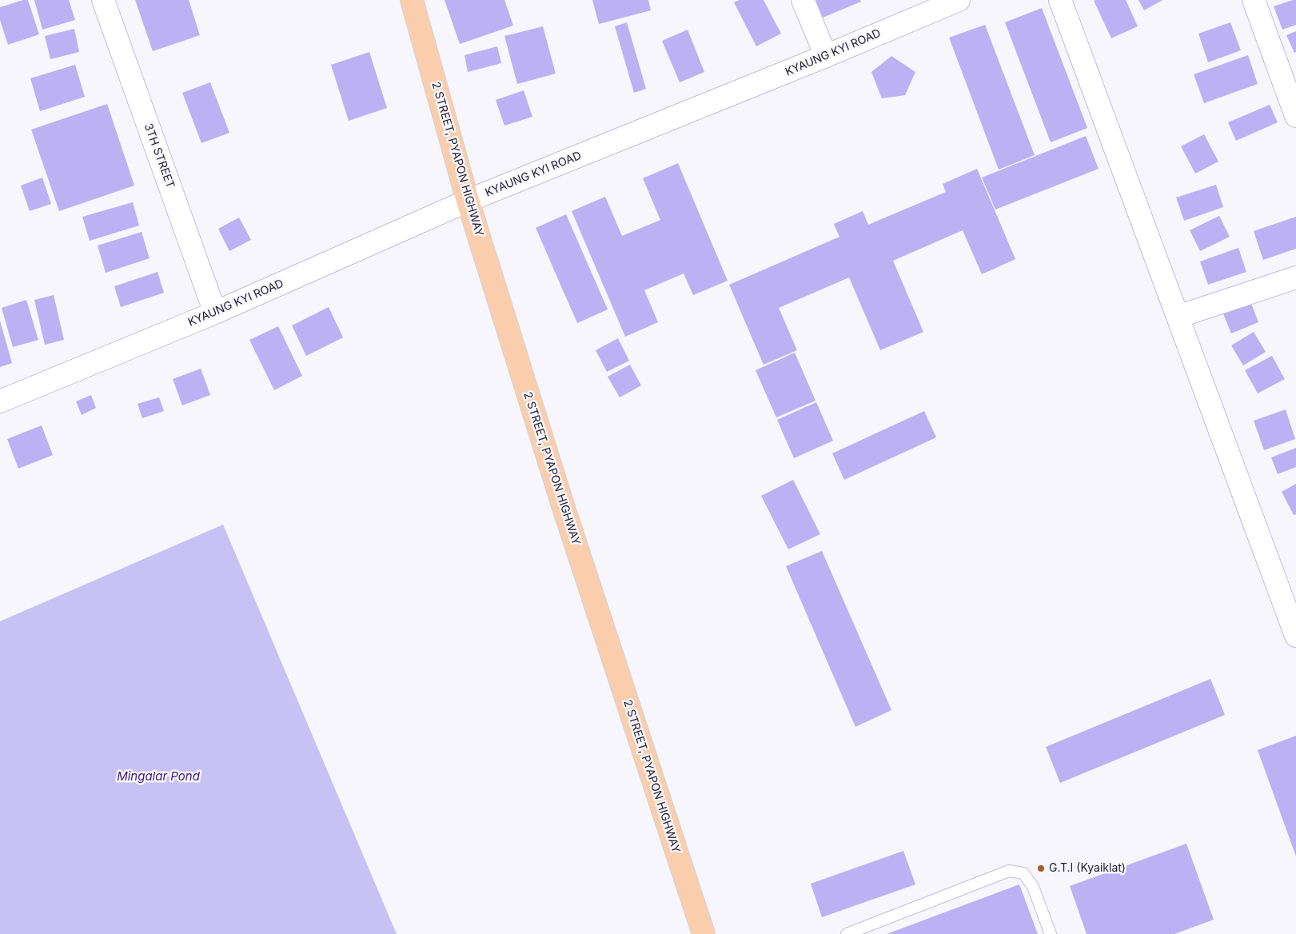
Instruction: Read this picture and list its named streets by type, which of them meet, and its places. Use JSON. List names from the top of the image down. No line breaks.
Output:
{"streets":{"main road":["2 STREET, PYAPON HIGHWAY"],"street":["KYAUNG KYI ROAD","3TH STREET"]},"crossings":[["KYAUNG KYI ROAD","3TH STREET"],["KYAUNG KYI ROAD","2 STREET, PYAPON HIGHWAY"]],"water":["Mingalar Pond"],"places":["G.T.I (Kyaiklat)"]}
